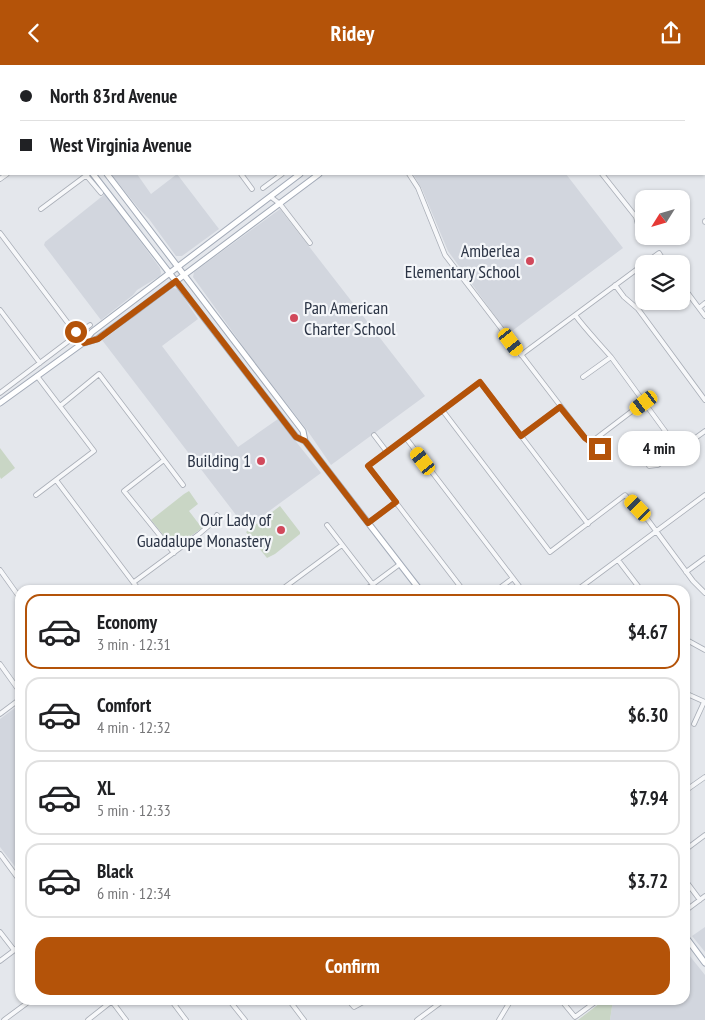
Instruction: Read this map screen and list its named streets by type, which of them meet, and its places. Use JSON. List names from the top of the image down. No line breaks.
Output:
{"places":["Amberlea Elementary School","Pan American Charter School","Building 1","Our Lady of Guadalupe Monastery"],"north":"bottom left","page":{"header":"Ridey","banner":["North 83rd Avenue","West Virginia Avenue"],"bubble":"4 min","list":[{"name":"Economy","note":"3 min · 12:31","value":"$4.67"},{"name":"Comfort","note":"4 min · 12:32","value":"$6.30"},{"name":"XL","note":"5 min · 12:33","value":"$7.94"},{"name":"Black","note":"6 min · 12:34","value":"$3.72"}],"buttons":"Confirm"}}
